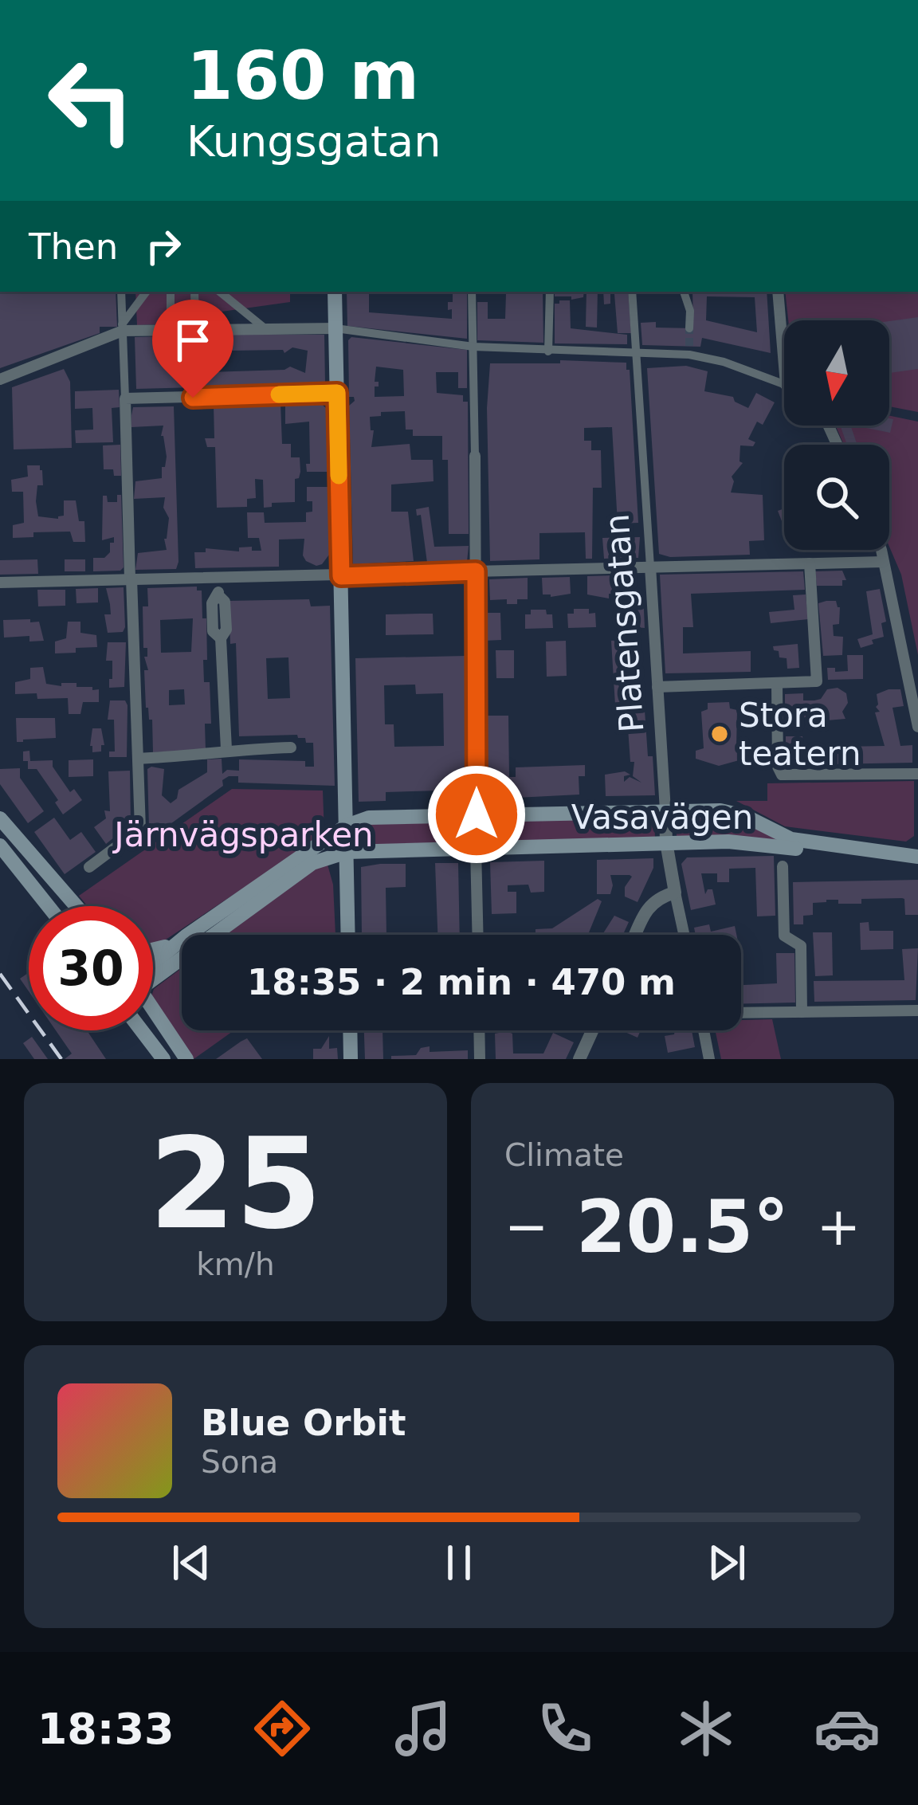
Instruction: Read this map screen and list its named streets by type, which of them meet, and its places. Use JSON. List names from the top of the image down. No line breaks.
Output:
{"streets":{"main road":["Vasavägen"],"street":["Platensgatan"]},"crossings":[["Platensgatan","Vasavägen"]],"parks":["Järnvägsparken"],"places":["Stora teatern"],"north":"bottom","page":{"turn":["160 m","Kungsgatan"],"then":"Then","limit":"30","trip":"18:35 · 2 min · 470 m","tile":[["25","km/h"],"Climate"],"heat":["−","20.5°","+"],"song":["Blue Orbit","Sona"],"tabs":"18:33"}}
